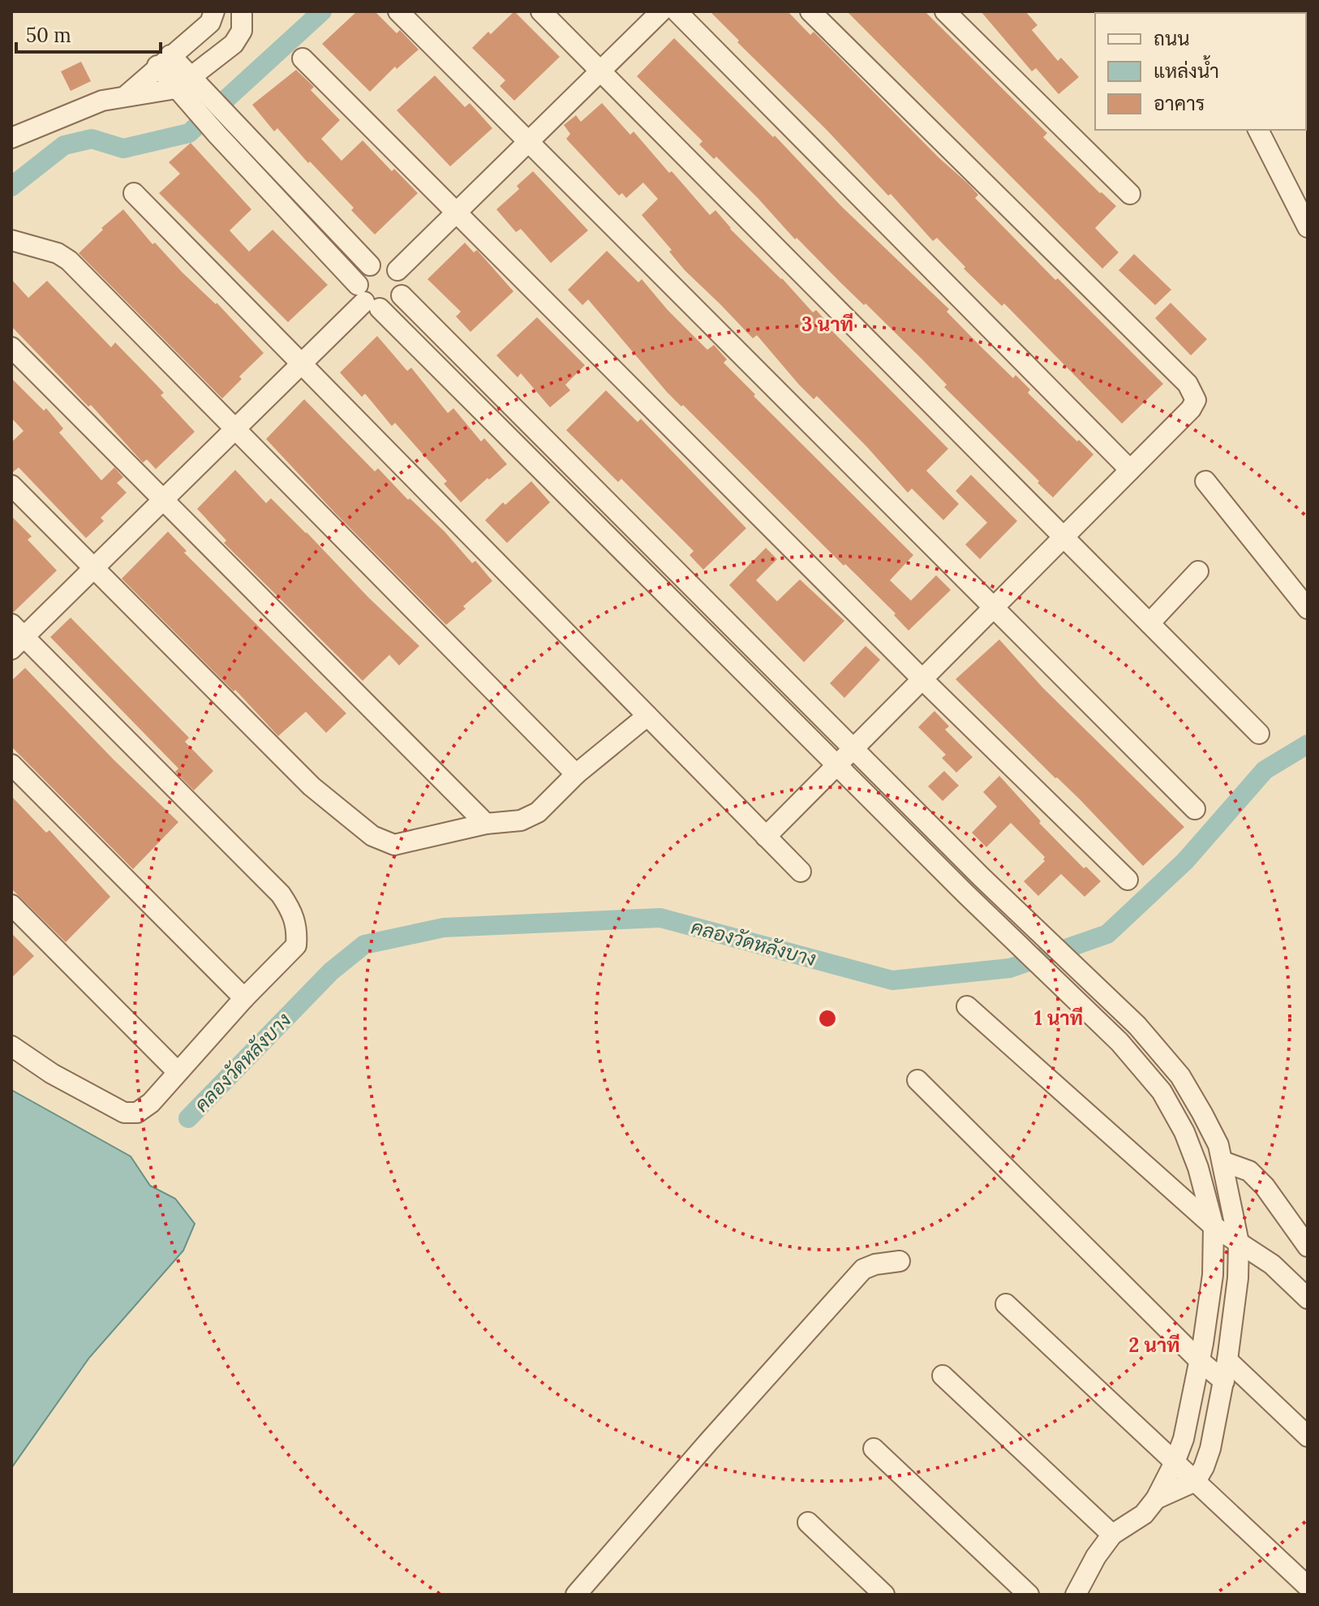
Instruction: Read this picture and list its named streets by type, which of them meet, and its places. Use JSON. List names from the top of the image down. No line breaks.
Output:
{"water":["คลองวัดหลังบาง"],"legend":["ถนน","แหล่งน้ำ","อาคาร"],"scale_bar":"50 m","rings":["3 นาที","1 นาที","2 นาที"]}
